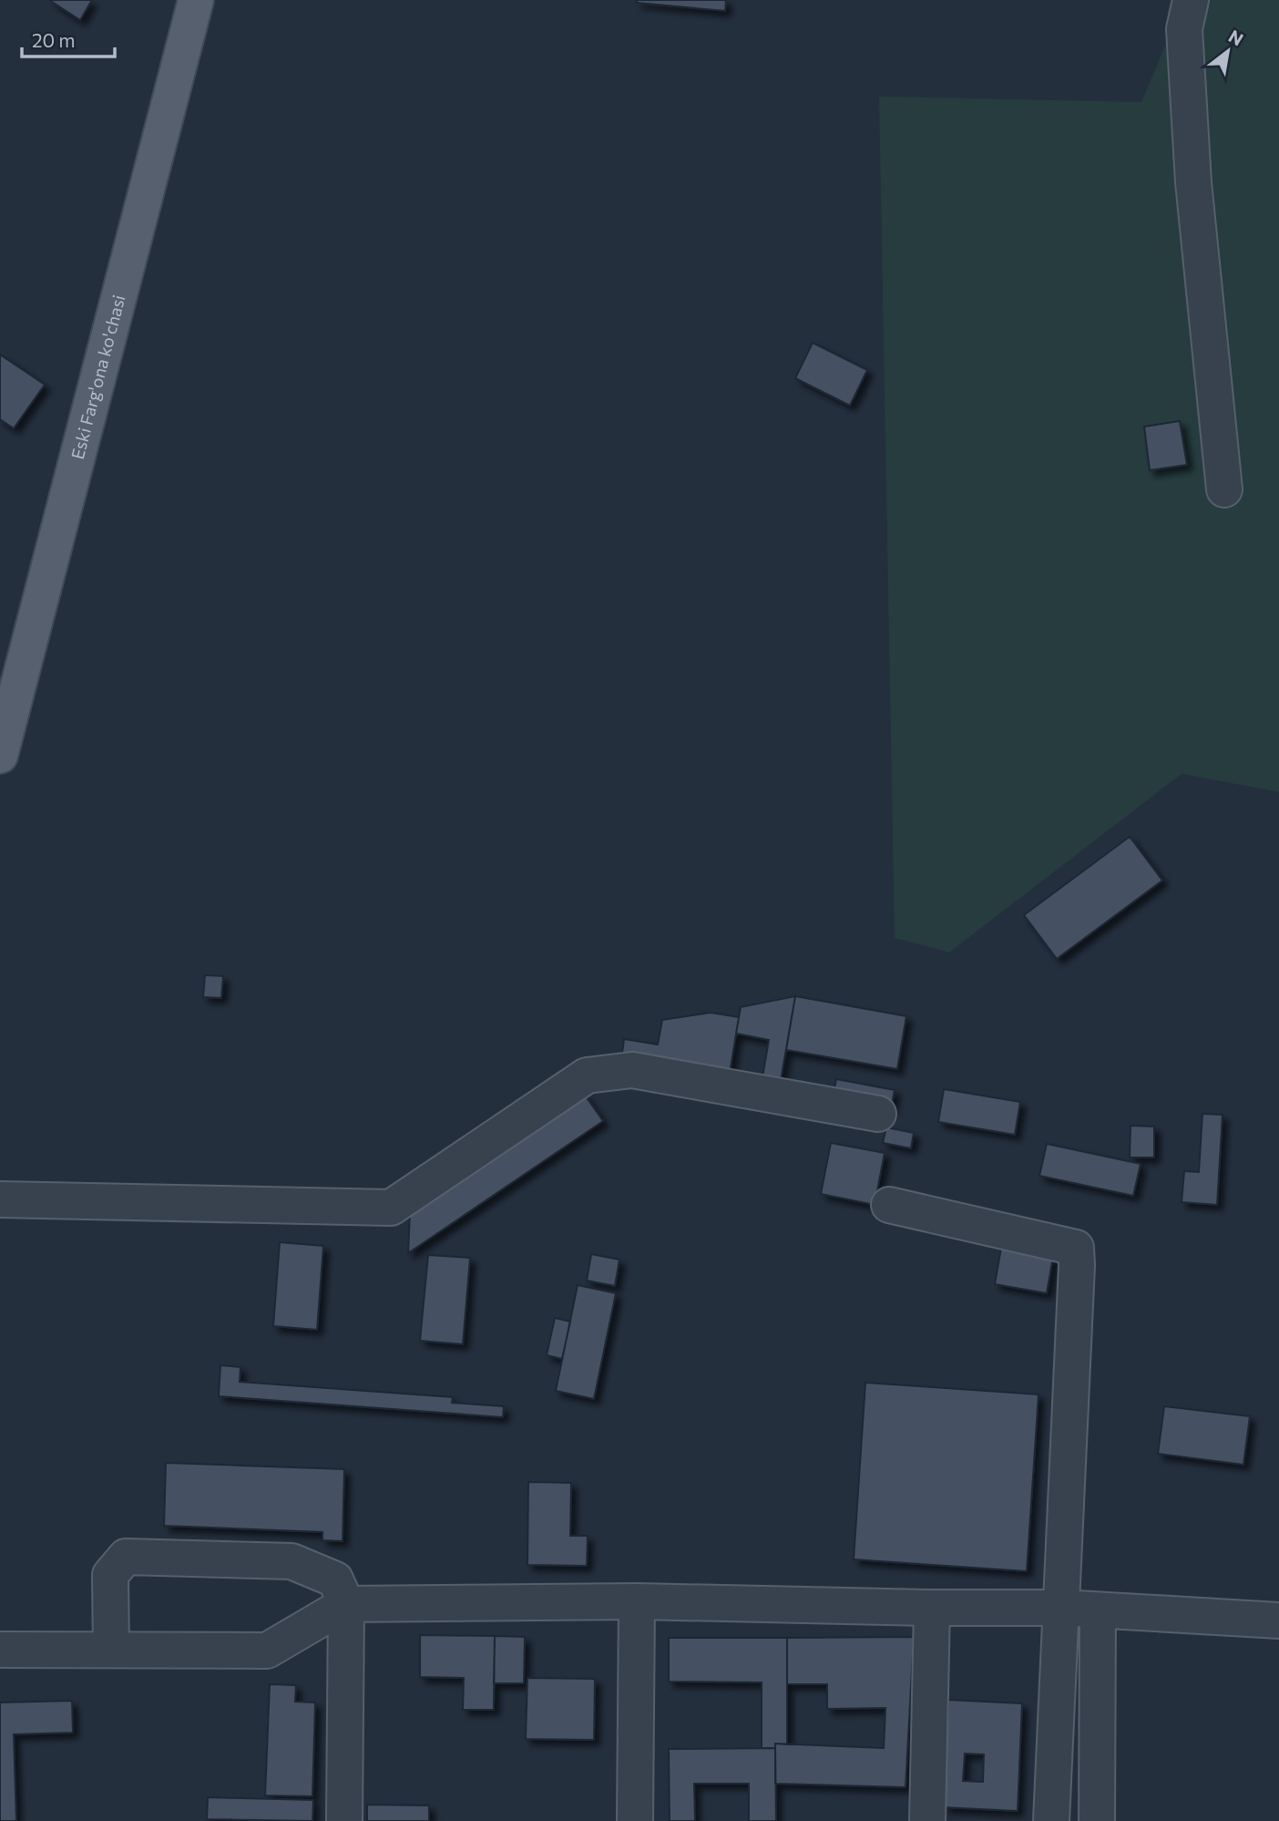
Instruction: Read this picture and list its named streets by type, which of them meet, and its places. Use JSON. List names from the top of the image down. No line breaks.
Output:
{"streets":{"main road":["Eski Farg'ona ko'chasi"]},"scale_bar":"20 m","north":"top right"}
